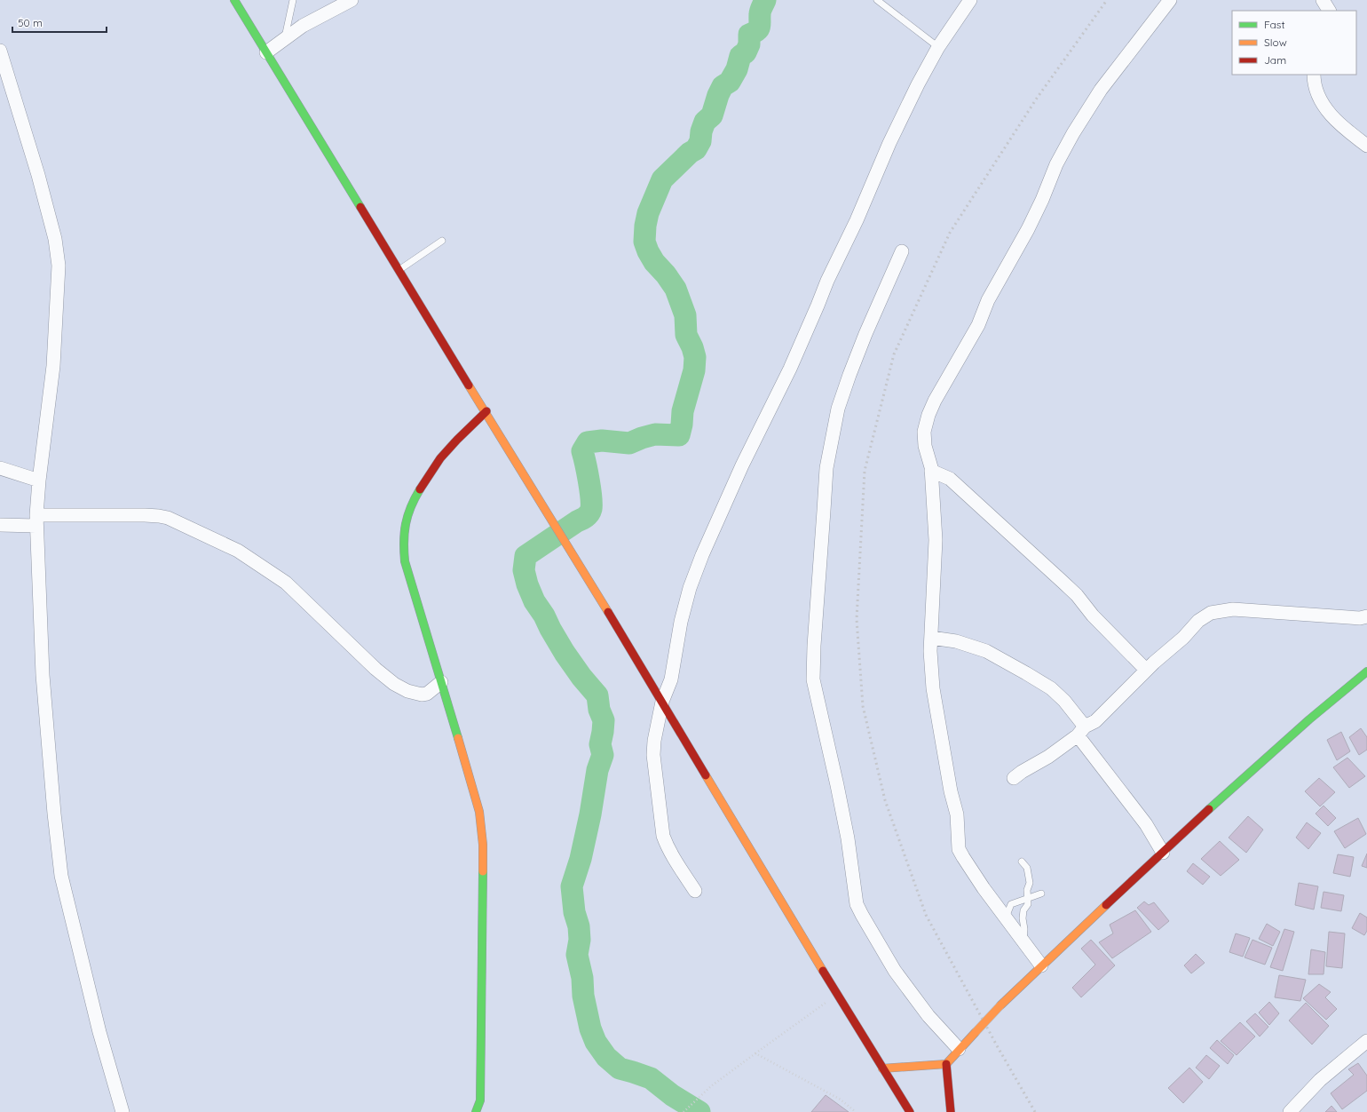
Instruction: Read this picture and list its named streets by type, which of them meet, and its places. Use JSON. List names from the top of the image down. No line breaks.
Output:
{"legend":["Fast","Slow","Jam"],"scale_bar":"50 m"}
